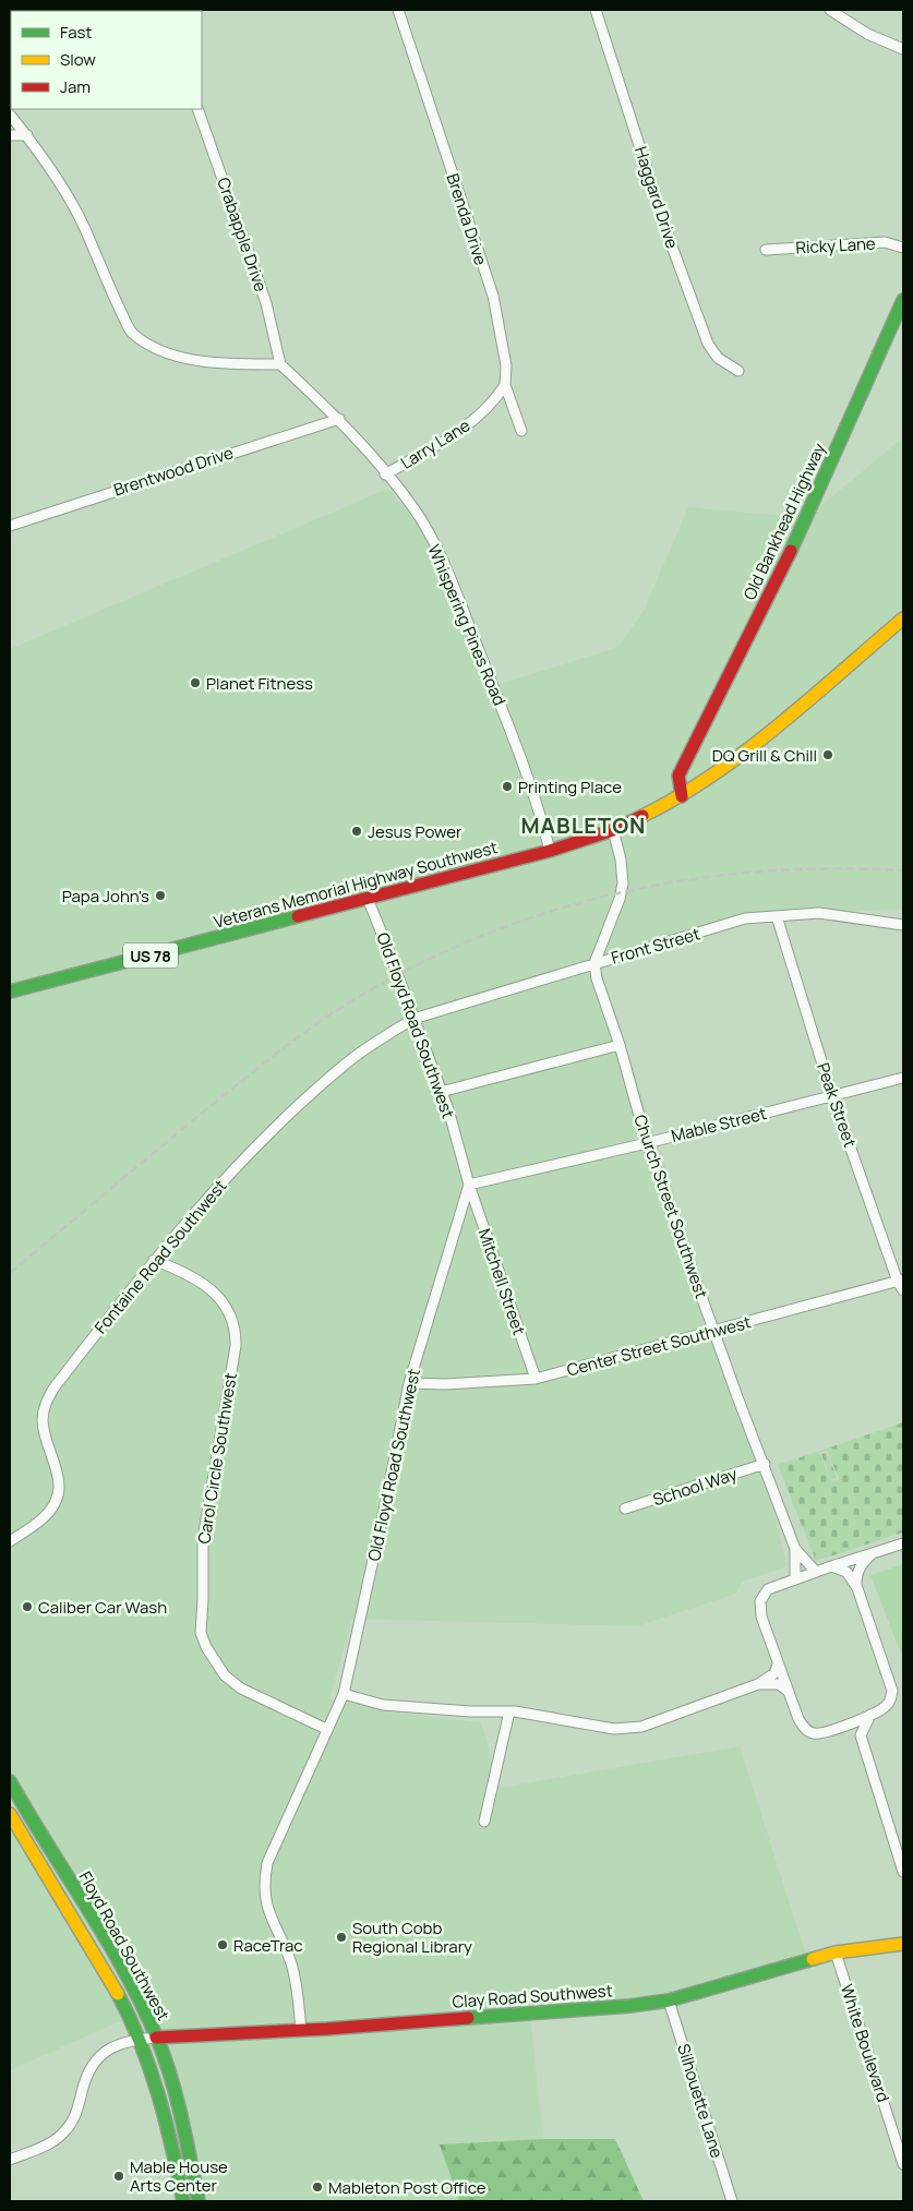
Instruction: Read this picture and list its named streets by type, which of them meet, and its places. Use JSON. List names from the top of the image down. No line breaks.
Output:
{"streets":{"main road":["Old Bankhead Highway","Veterans Memorial Highway Southwest","US 78","Floyd Road Southwest","Clay Road Southwest"],"street":["Haggard Drive","Brenda Drive","Crabapple Drive","Ricky Lane","Larry Lane","Brentwood Drive","Whispering Pines Road","Front Street","Old Floyd Road Southwest","Peak Street","Mable Street","Church Street Southwest","Fontaine Road Southwest","Mitchell Street","Center Street Southwest","Carol Circle Southwest","School Way","White Boulevard","Silhouette Lane"]},"crossings":[["Brenda Drive","Larry Lane"],["Crabapple Drive","Whispering Pines Road"],["Larry Lane","Whispering Pines Road"],["Brentwood Drive","Whispering Pines Road"],["Old Bankhead Highway","Veterans Memorial Highway Southwest"],["Whispering Pines Road","Veterans Memorial Highway Southwest"],["Veterans Memorial Highway Southwest","Old Floyd Road Southwest"],["Front Street","Old Floyd Road Southwest"],["Front Street","Peak Street"],["Front Street","Church Street Southwest"],["Front Street","Fontaine Road Southwest"],["Old Floyd Road Southwest","Mable Street"],["Old Floyd Road Southwest","Fontaine Road Southwest"],["Old Floyd Road Southwest","Mitchell Street"],["Old Floyd Road Southwest","Center Street Southwest"],["Old Floyd Road Southwest","Carol Circle Southwest"],["Old Floyd Road Southwest","Clay Road Southwest"],["Peak Street","Mable Street"],["Peak Street","Center Street Southwest"],["Mable Street","Church Street Southwest"],["Mable Street","Mitchell Street"],["Church Street Southwest","Center Street Southwest"],["Church Street Southwest","School Way"],["Fontaine Road Southwest","Carol Circle Southwest"],["Mitchell Street","Center Street Southwest"],["Floyd Road Southwest","Clay Road Southwest"],["Clay Road Southwest","White Boulevard"],["Clay Road Southwest","Silhouette Lane"]],"districts":["MABLETON"],"places":["Planet Fitness","DQ Grill & Chill","Printing Place","Jesus Power","Papa John's","Caliber Car Wash","South Cobb Regional Library","RaceTrac","Mable House Arts Center","Mableton Post Office"],"legend":["Fast","Slow","Jam"]}
